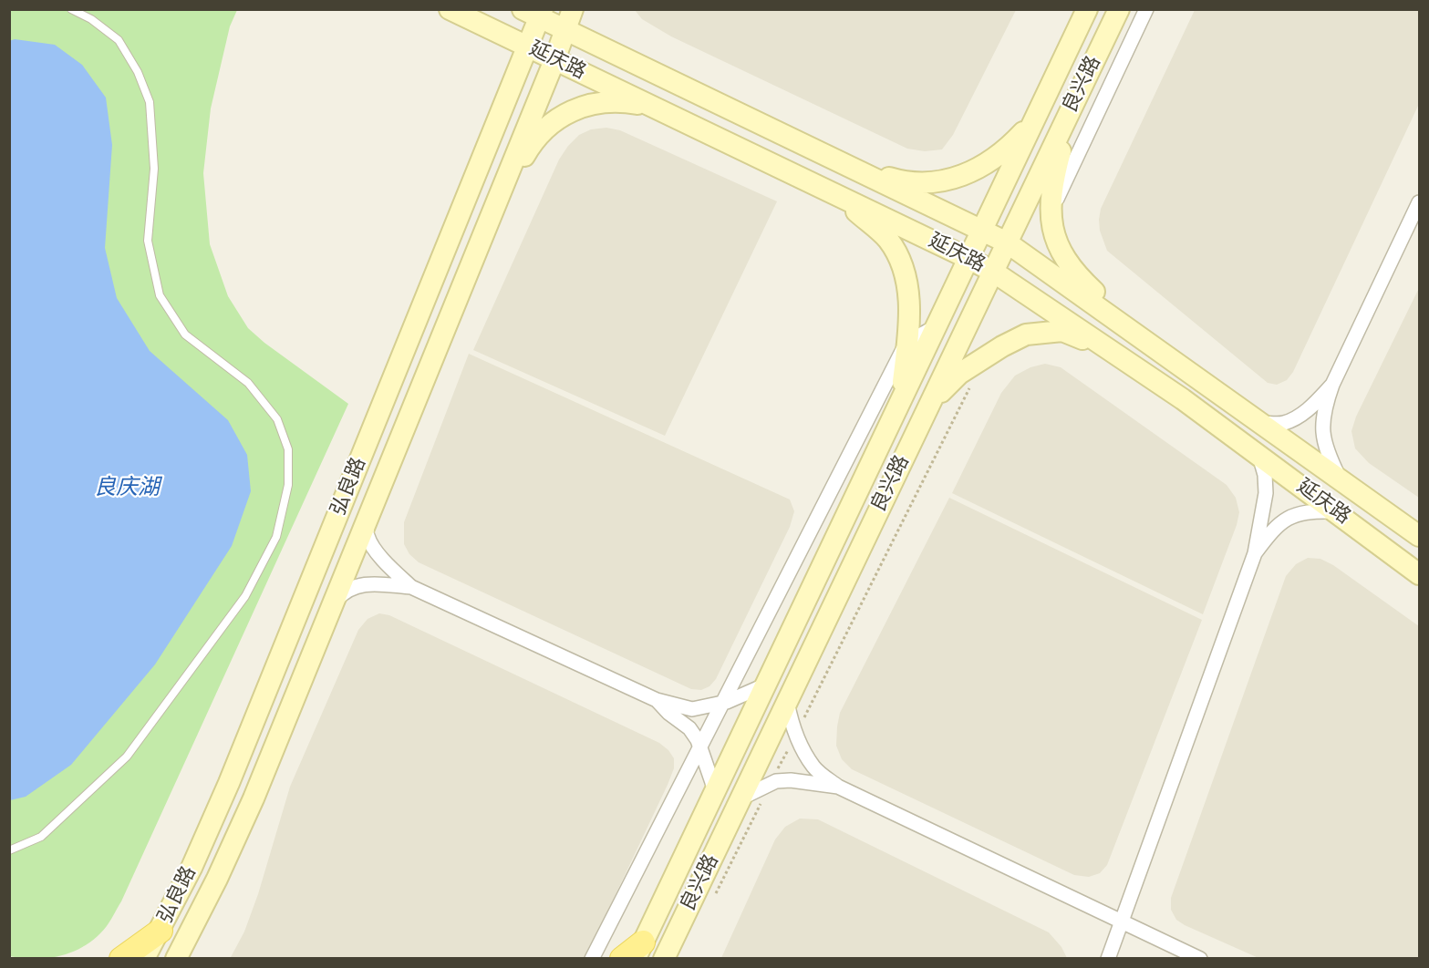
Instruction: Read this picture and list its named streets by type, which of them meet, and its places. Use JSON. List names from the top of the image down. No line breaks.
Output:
{"streets":{"street":["延庆路","良兴路","弘良路"]},"crossings":[["延庆路","良兴路"],["延庆路","弘良路"]],"water":["良庆湖"]}
